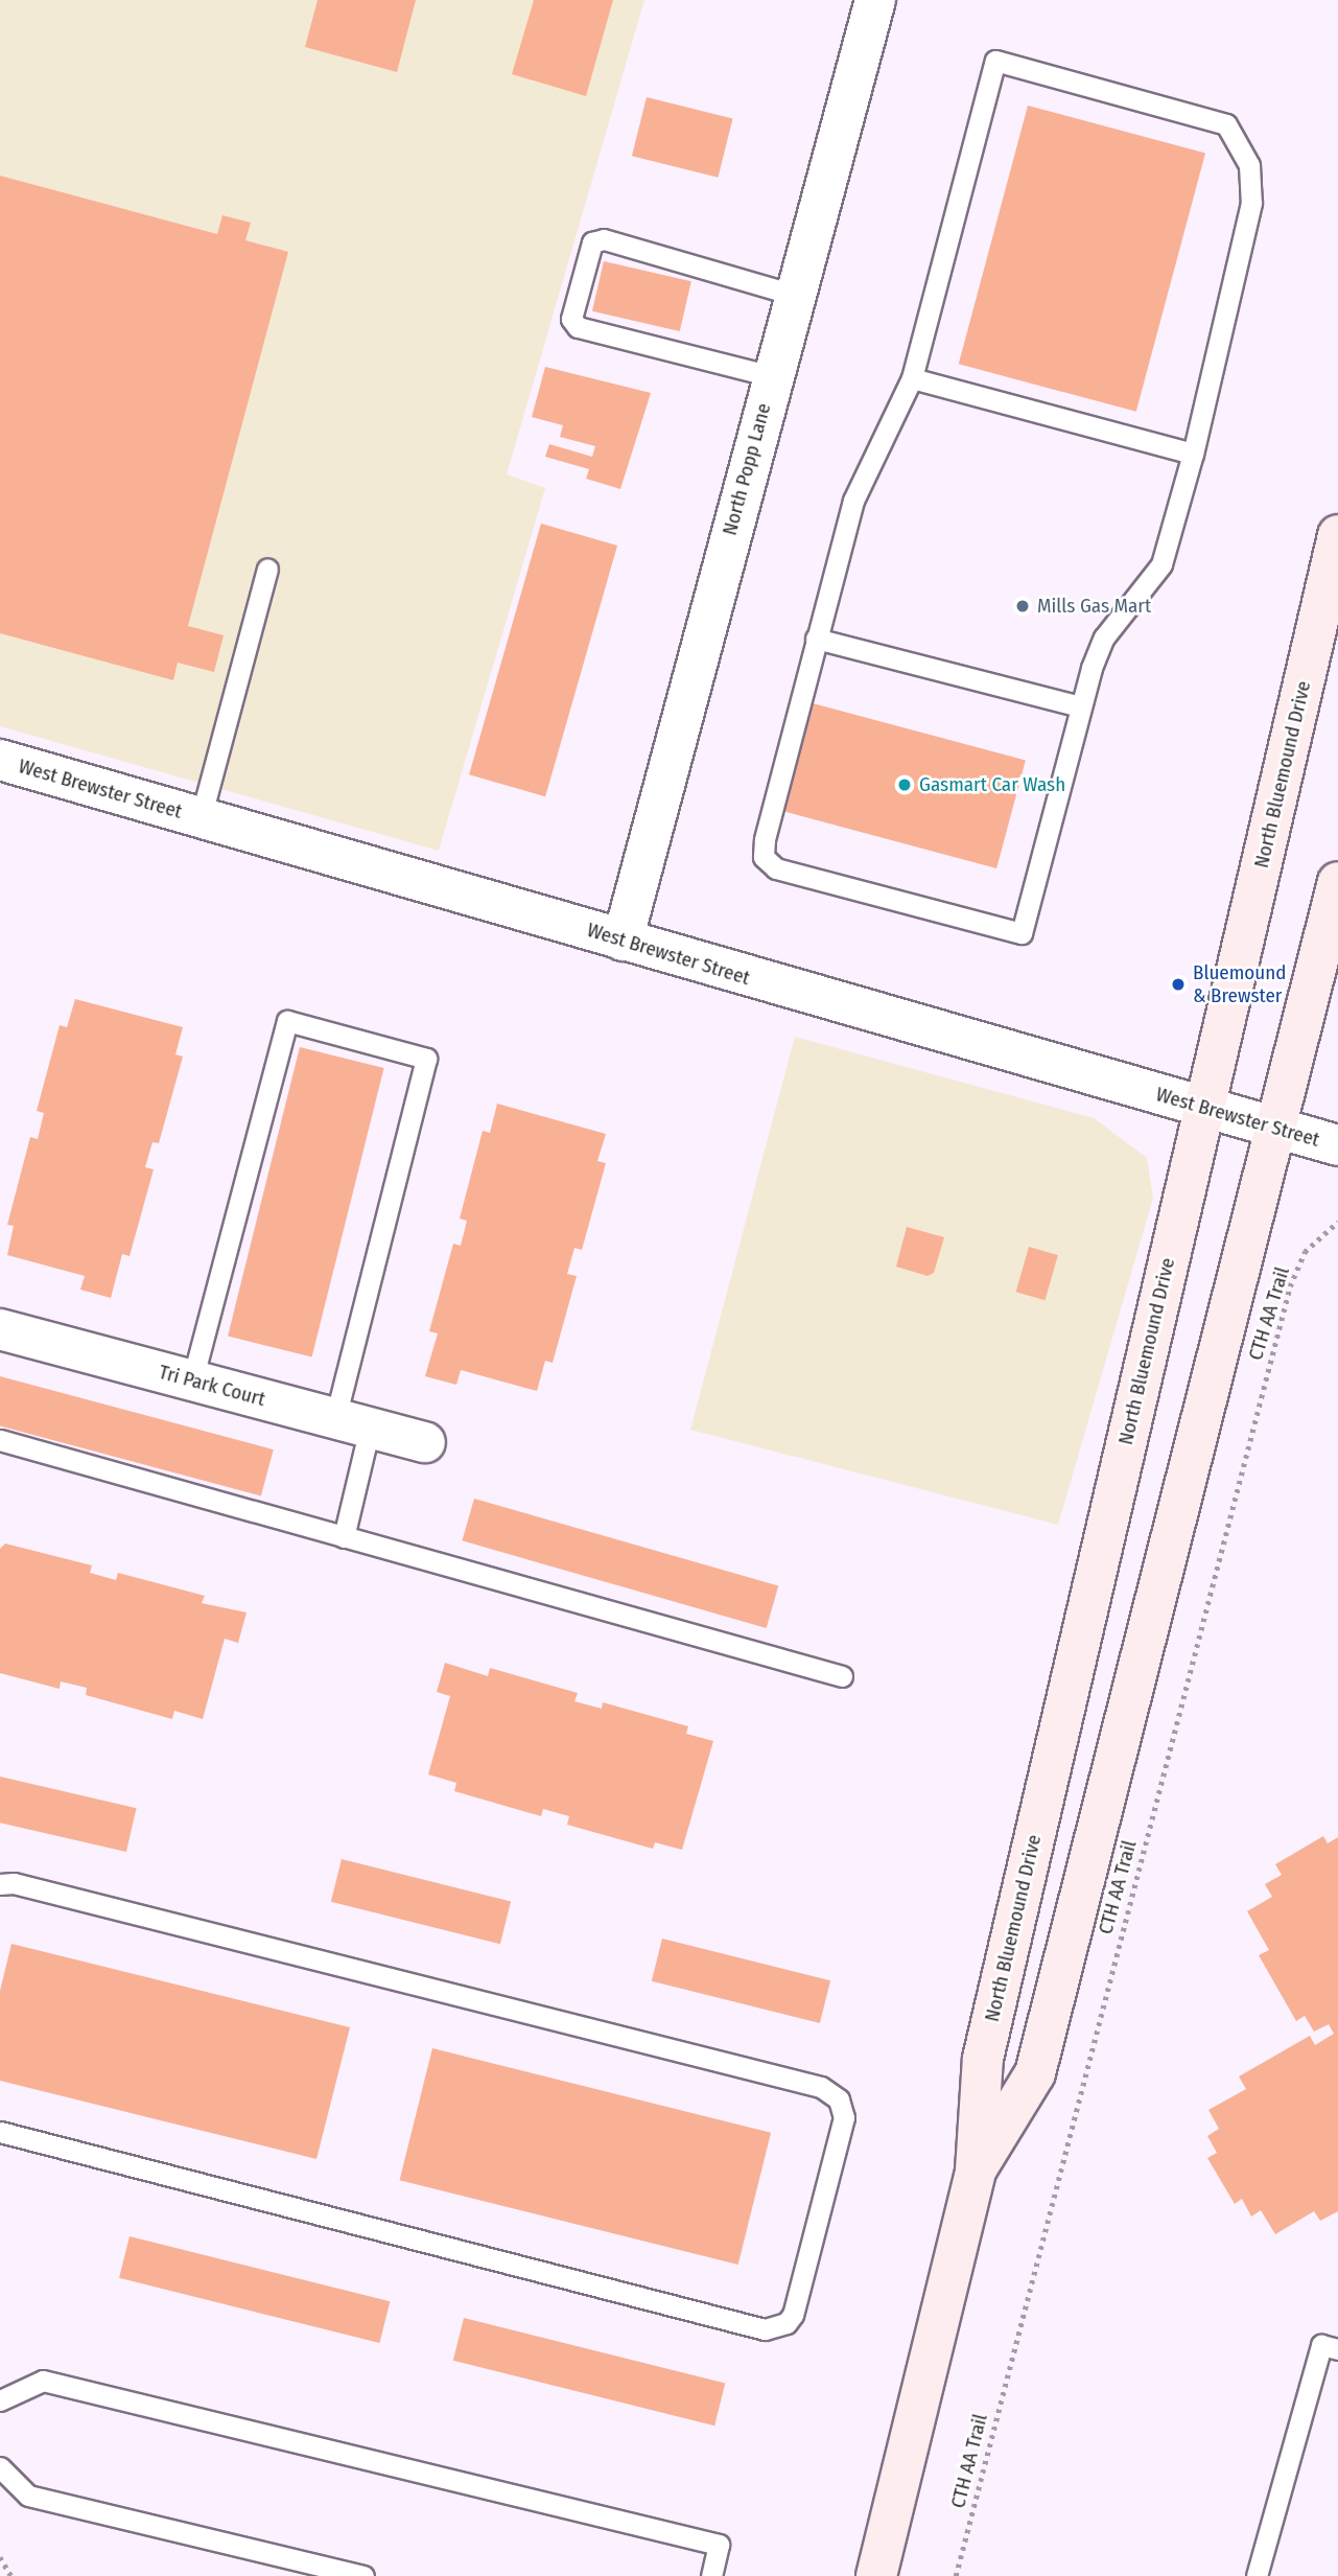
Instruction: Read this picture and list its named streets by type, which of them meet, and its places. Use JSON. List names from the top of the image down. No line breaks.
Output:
{"streets":{"main road":["North Bluemound Drive"],"street":["North Popp Lane","West Brewster Street","Tri Park Court"],"path":["CTH AA Trail"]},"crossings":[["North Popp Lane","West Brewster Street"],["North Bluemound Drive","West Brewster Street"]],"places":["Mills Gas Mart","Gasmart Car Wash","Bluemound & Brewster"]}
